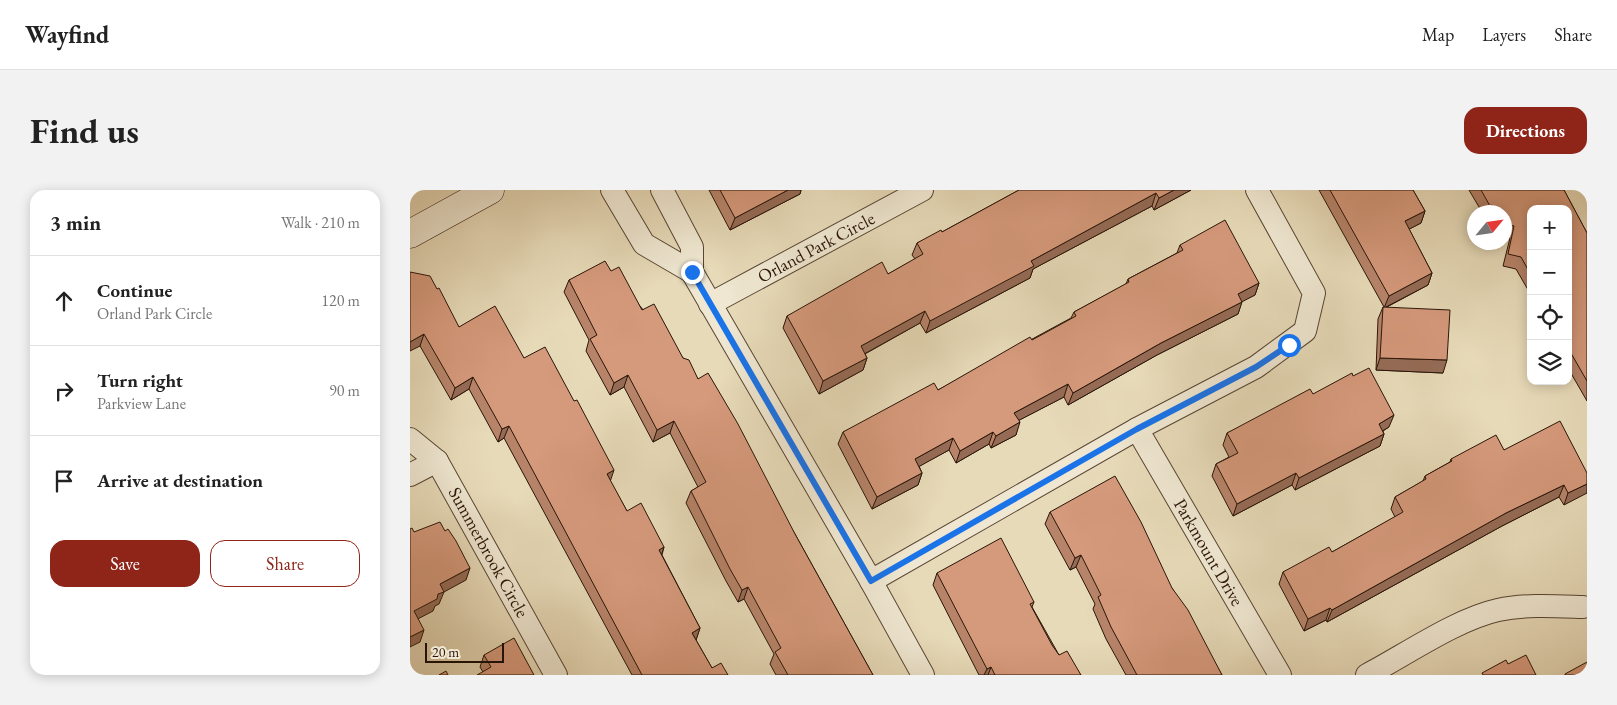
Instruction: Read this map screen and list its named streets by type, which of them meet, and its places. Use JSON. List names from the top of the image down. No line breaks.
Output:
{"streets":{"street":["Orland Park Circle","Summerbrook Circle","Parkmount Drive"]},"scale_bar":"20 m","north":"top right","page":{"header":"Wayfind","nav":["Map","Layers","Share"],"buttons":["Directions",["Save","Share"]],"title":"Find us","heading":["3 min","Walk · 210 m"],"map_buttons":["+","−"],"list":[["Continue","Orland Park Circle","120 m"],["Turn right","Parkview Lane","90 m"],"Arrive at destination"],"scale":"20 m"}}
